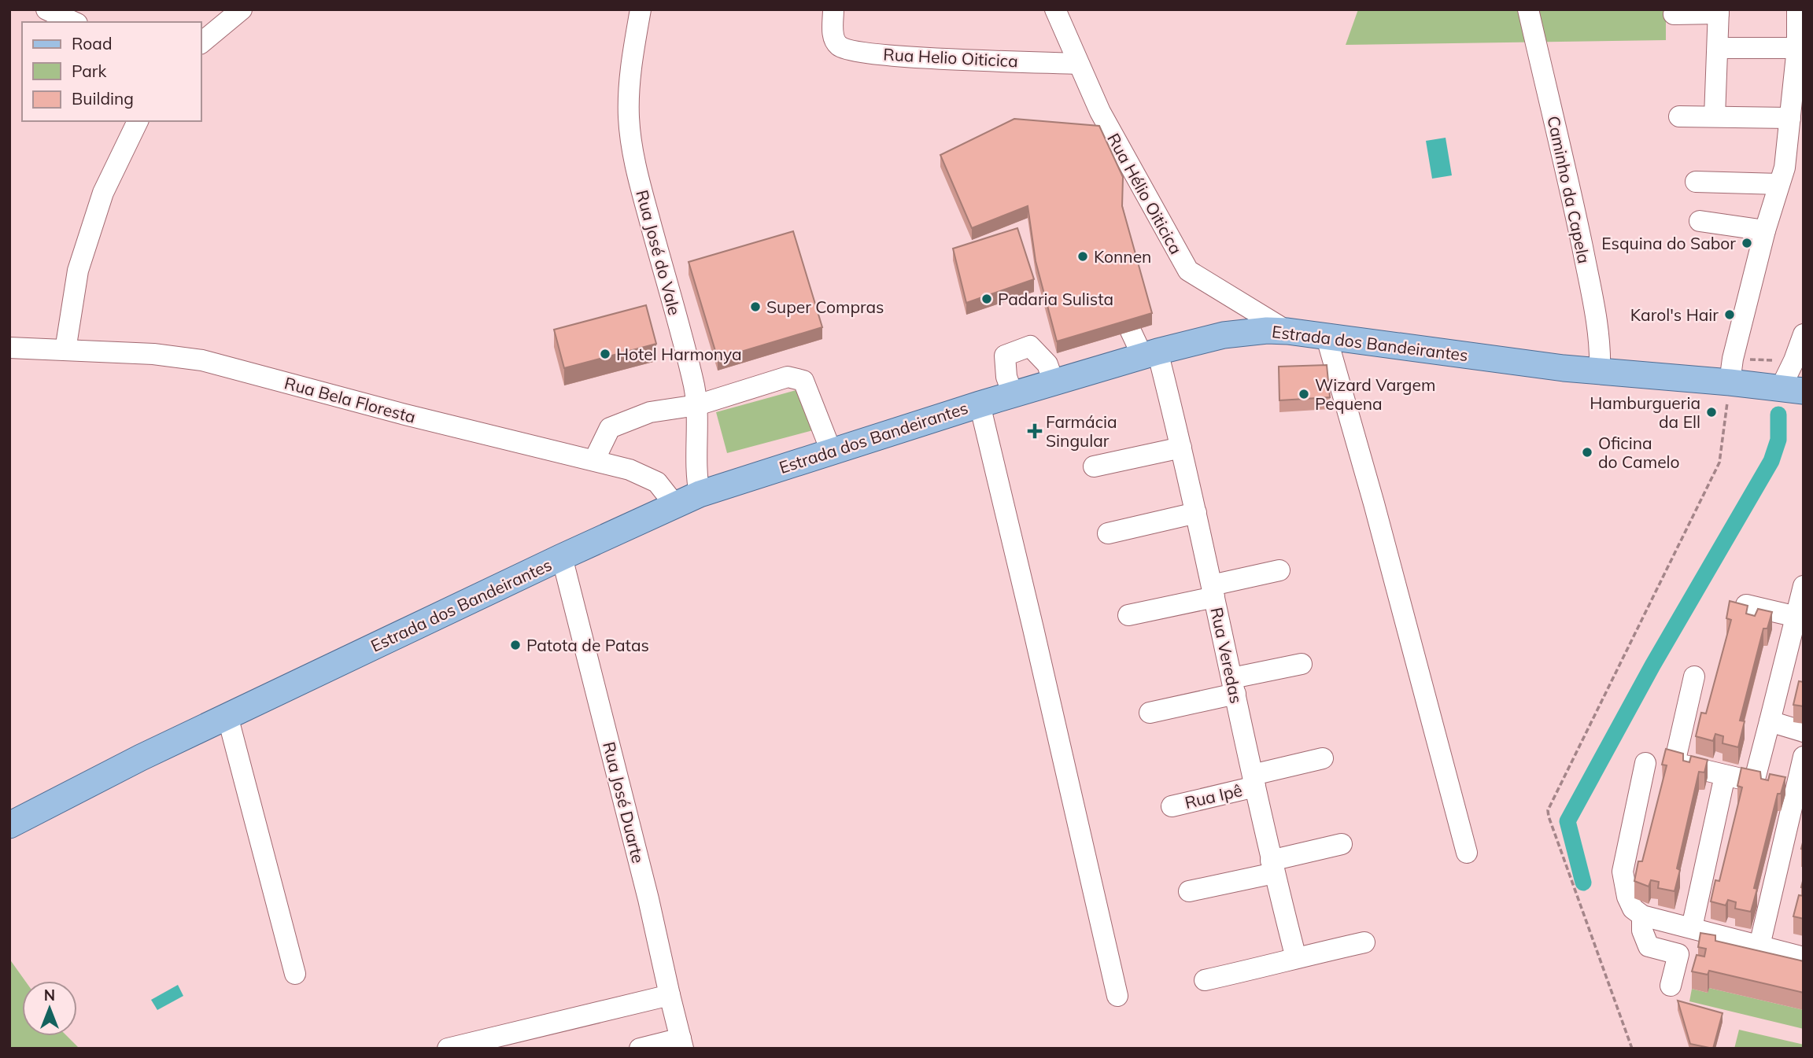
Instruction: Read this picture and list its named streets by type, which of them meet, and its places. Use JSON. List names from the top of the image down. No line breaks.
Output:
{"streets":{"main road":["Estrada dos Bandeirantes"],"street":["Rua Helio Oiticica","Caminho da Capela","Rua Hélio Oiticica","Rua José do Vale","Rua Bela Floresta","Rua Veredas","Rua Ipê","Rua José Duarte"]},"crossings":[["Rua Helio Oiticica","Rua Hélio Oiticica"],["Caminho da Capela","Estrada dos Bandeirantes"],["Rua Hélio Oiticica","Estrada dos Bandeirantes"],["Rua José do Vale","Estrada dos Bandeirantes"],["Estrada dos Bandeirantes","Rua Bela Floresta"],["Estrada dos Bandeirantes","Rua Veredas"],["Estrada dos Bandeirantes","Rua José Duarte"],["Rua Veredas","Rua Ipê"]],"places":{"other":["Esquina do Sabor","Konnen","Padaria Sulista","Super Compras","Karol's Hair","Hotel Harmonya","Wizard Vargem Pequena","Hamburgueria da Ell","Oficina do Camelo","Patota de Patas"],"health":["Farmácia Singular"]},"legend":["Road","Park","Building"],"north":"top"}
